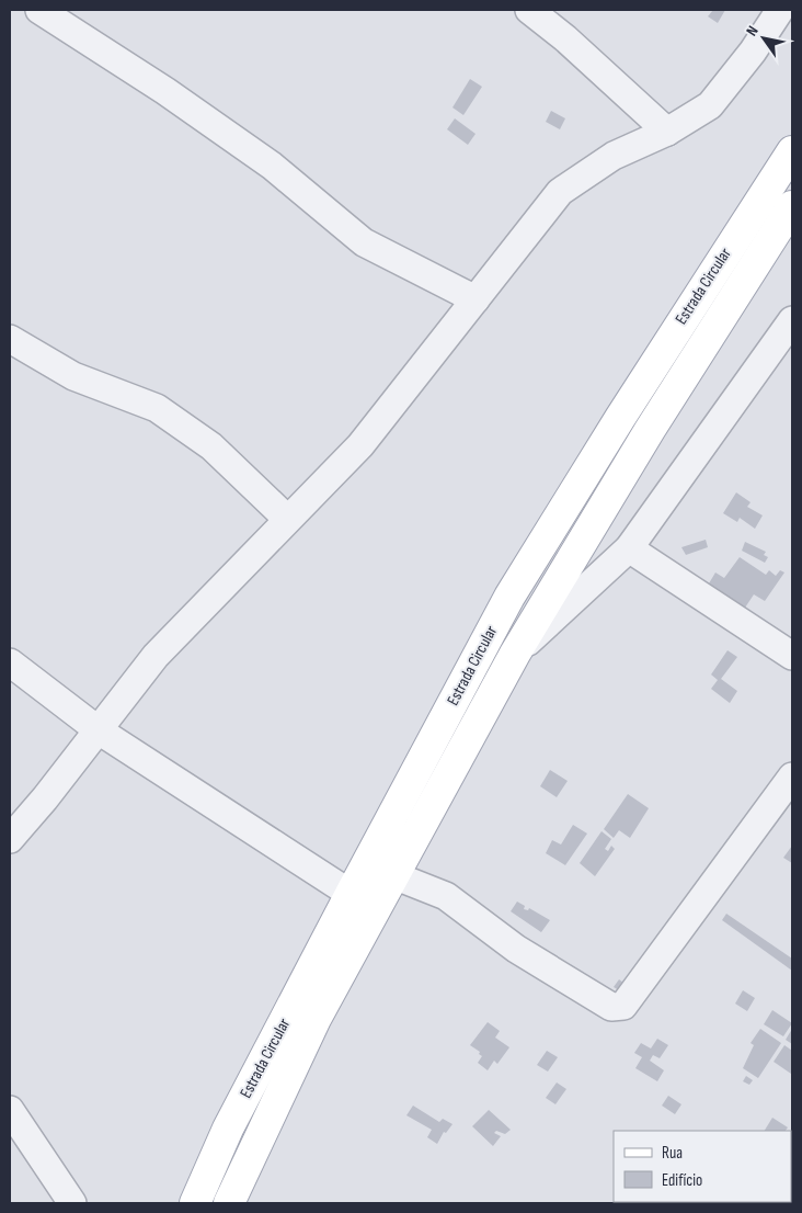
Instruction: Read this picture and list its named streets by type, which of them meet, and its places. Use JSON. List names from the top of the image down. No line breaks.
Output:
{"streets":{"main road":["Estrada Circular"]},"legend":["Rua","Edifício"],"north":"top left"}
